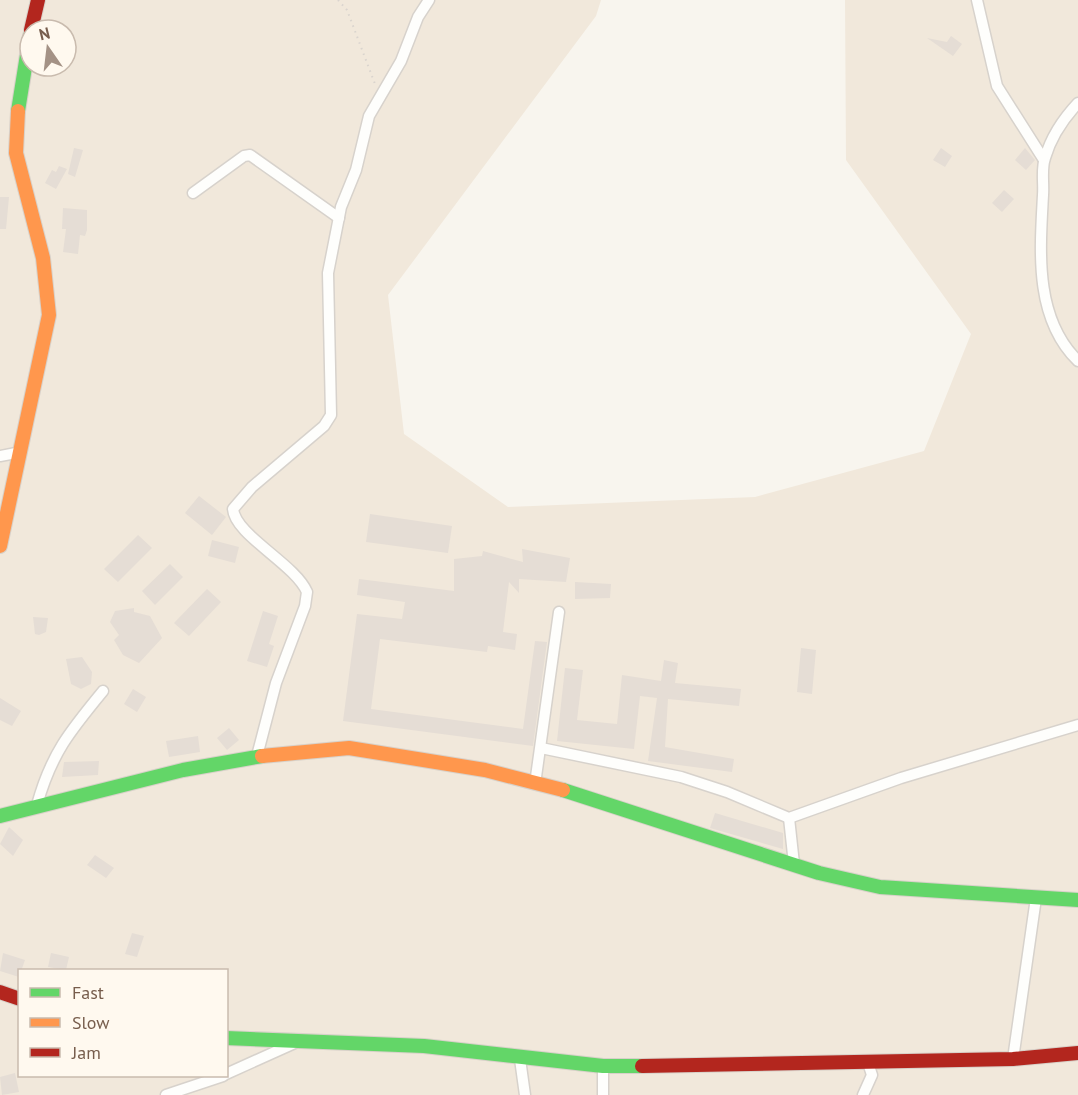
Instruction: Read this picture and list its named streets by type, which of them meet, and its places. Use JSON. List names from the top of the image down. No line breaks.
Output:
{"legend":["Fast","Slow","Jam"],"north":"top"}
